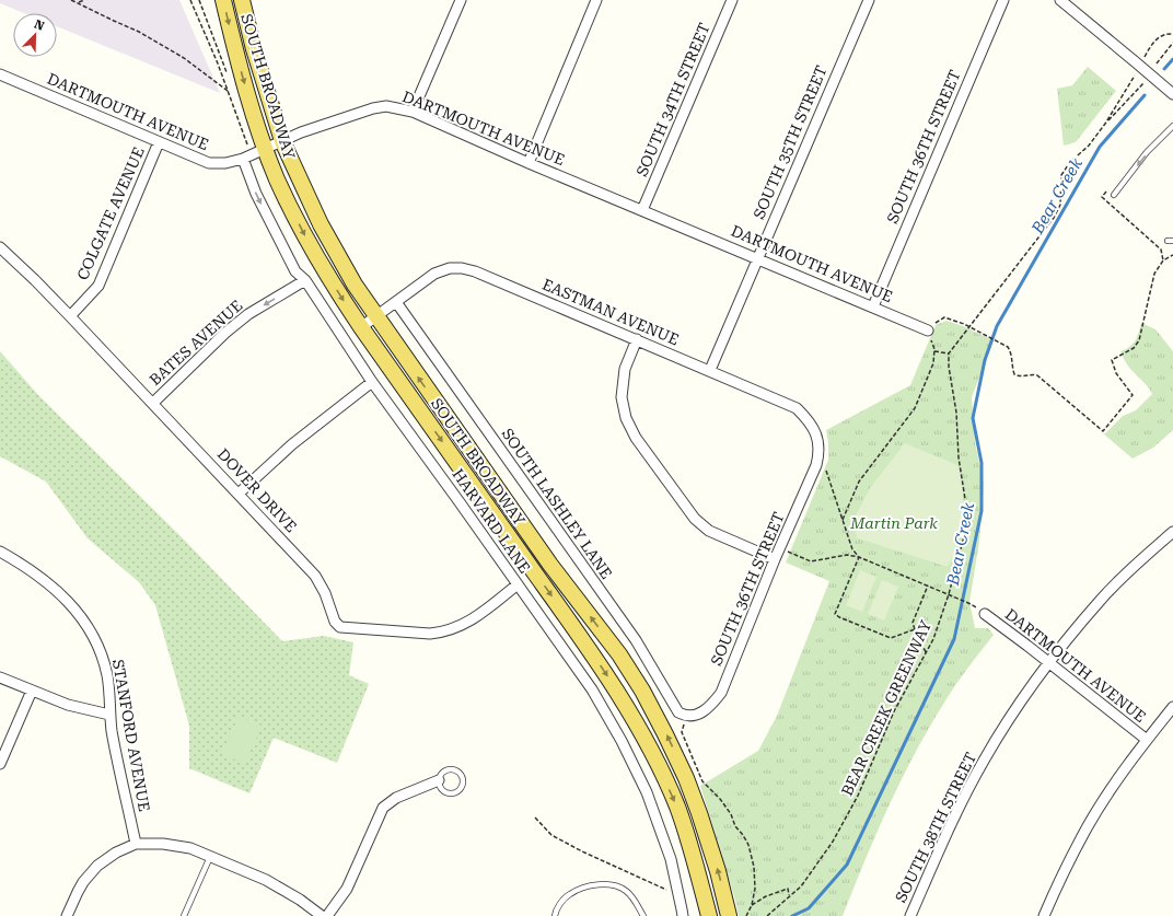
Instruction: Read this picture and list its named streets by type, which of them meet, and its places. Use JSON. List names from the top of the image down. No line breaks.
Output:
{"streets":{"main road":["SOUTH BROADWAY"],"street":["SOUTH 34TH STREET","DARTMOUTH AVENUE","SOUTH 35TH STREET","SOUTH 36TH STREET","COLGATE AVENUE","EASTMAN AVENUE","BATES AVENUE","DOVER DRIVE","SOUTH LASHLEY LANE","HARVARD LANE","STANFORD AVENUE","SOUTH 38TH STREET"],"path":["BEAR CREEK GREENWAY"]},"crossings":[["SOUTH BROADWAY","DARTMOUTH AVENUE"],["SOUTH BROADWAY","EASTMAN AVENUE"],["SOUTH 34TH STREET","DARTMOUTH AVENUE"],["DARTMOUTH AVENUE","SOUTH 35TH STREET"],["DARTMOUTH AVENUE","SOUTH 36TH STREET"],["DARTMOUTH AVENUE","COLGATE AVENUE"],["DARTMOUTH AVENUE","HARVARD LANE"],["DARTMOUTH AVENUE","SOUTH 38TH STREET"],["SOUTH 35TH STREET","EASTMAN AVENUE"],["SOUTH 36TH STREET","EASTMAN AVENUE"],["SOUTH 36TH STREET","SOUTH LASHLEY LANE"],["COLGATE AVENUE","DOVER DRIVE"],["EASTMAN AVENUE","SOUTH LASHLEY LANE"],["BATES AVENUE","DOVER DRIVE"],["BATES AVENUE","HARVARD LANE"],["DOVER DRIVE","HARVARD LANE"]],"one_way":["BATES AVENUE"],"water":["Bear Creek"],"parks":["Martin Park"],"north":"top right"}
